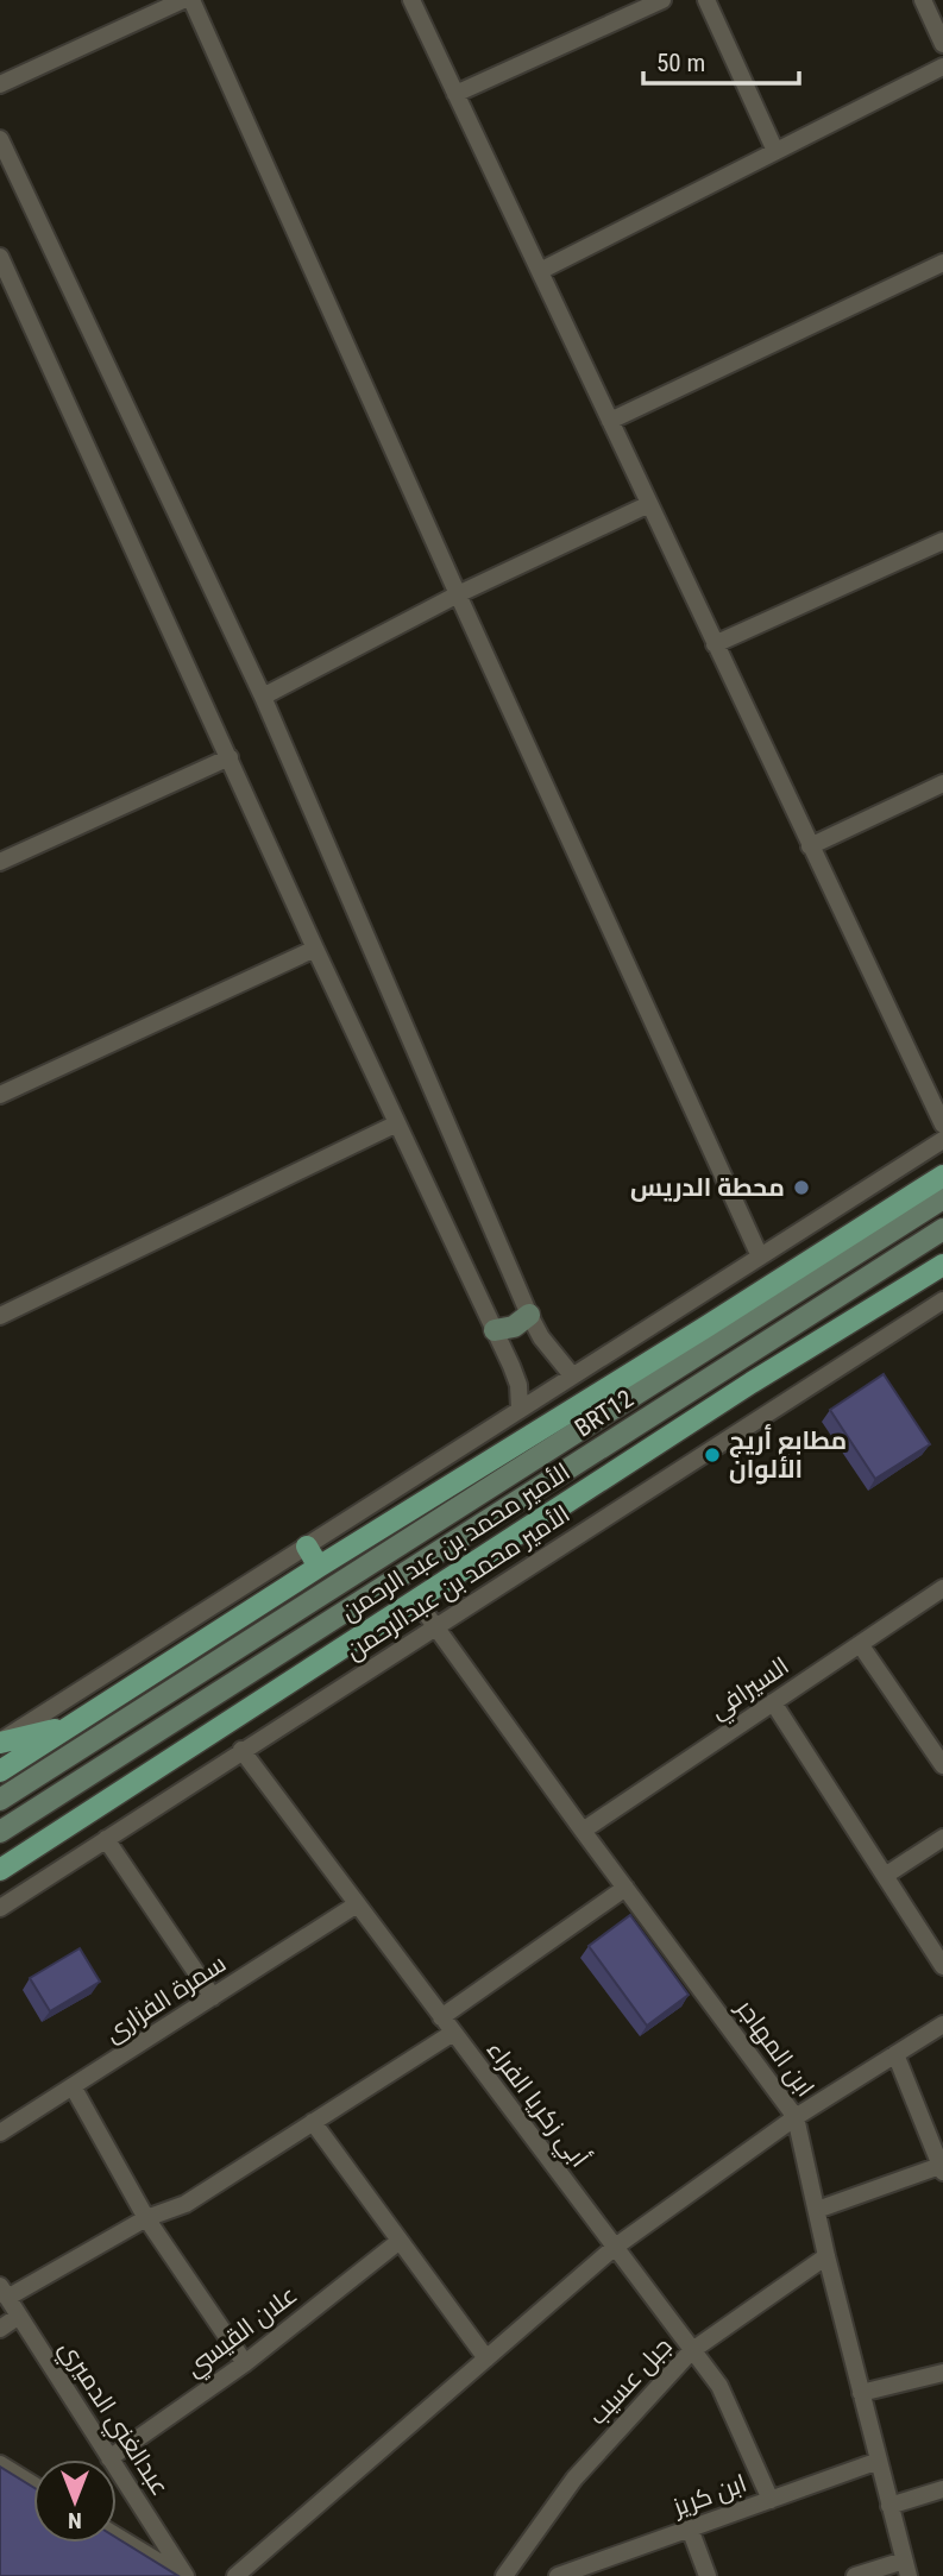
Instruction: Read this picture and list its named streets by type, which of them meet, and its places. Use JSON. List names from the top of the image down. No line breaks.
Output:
{"streets":{"main road":["BRT12","الأمير محمد بن عبد الرحمن"],"street":["الأمير محمد بن عبدالرحمن","السيرافي","سمرة الفزارى","ابن المهاجر","أبي زكريا الفراء","علان القيسي","جبل عسيب","عبدالغني الدميري","ابن كريز"]},"crossings":[["الأمير محمد بن عبد الرحمن","ابن المهاجر"],["الأمير محمد بن عبدالرحمن","ابن المهاجر"],["الأمير محمد بن عبدالرحمن","أبي زكريا الفراء"],["السيرافي","ابن المهاجر"],["سمرة الفزارى","أبي زكريا الفراء"],["ابن المهاجر","جبل عسيب"],["ابن المهاجر","ابن كريز"],["أبي زكريا الفراء","جبل عسيب"],["أبي زكريا الفراء","ابن كريز"],["علان القيسي","عبدالغني الدميري"]],"places":["محطة الدريس","مطابع أريج الألوان"],"scale_bar":"50 m","north":"bottom"}
